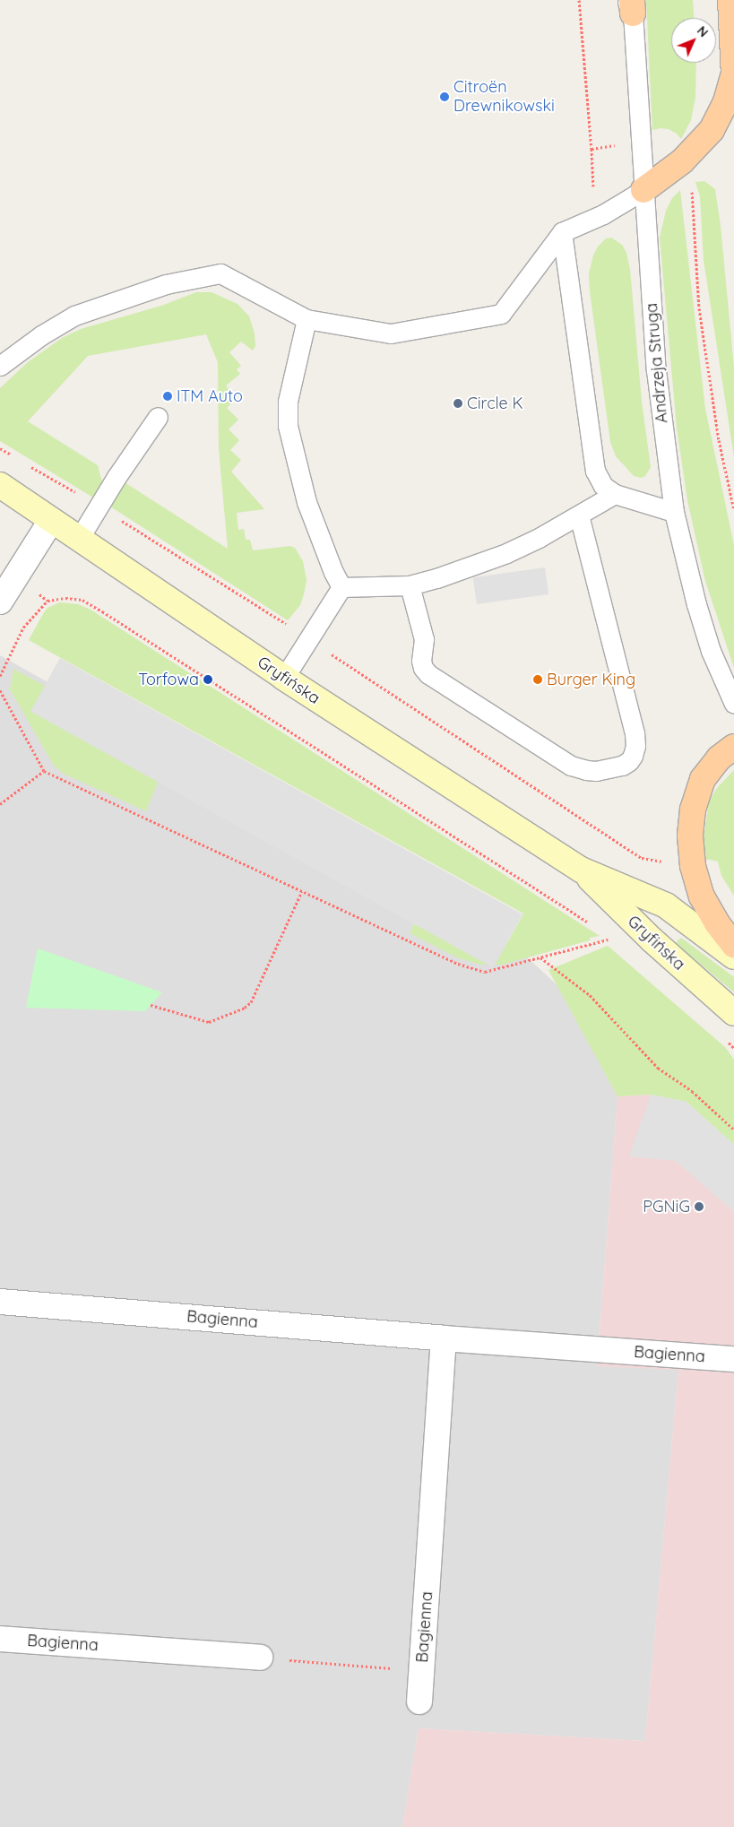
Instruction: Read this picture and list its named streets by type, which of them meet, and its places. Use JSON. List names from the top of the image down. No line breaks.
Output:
{"streets":{"street":["Gryfińska","Bagienna"],"lane":["Andrzeja Struga"]},"places":["Citroën Drewnikowski","ITM Auto","Circle K","Torfowa","Burger King","PGNiG"],"north":"top right"}
